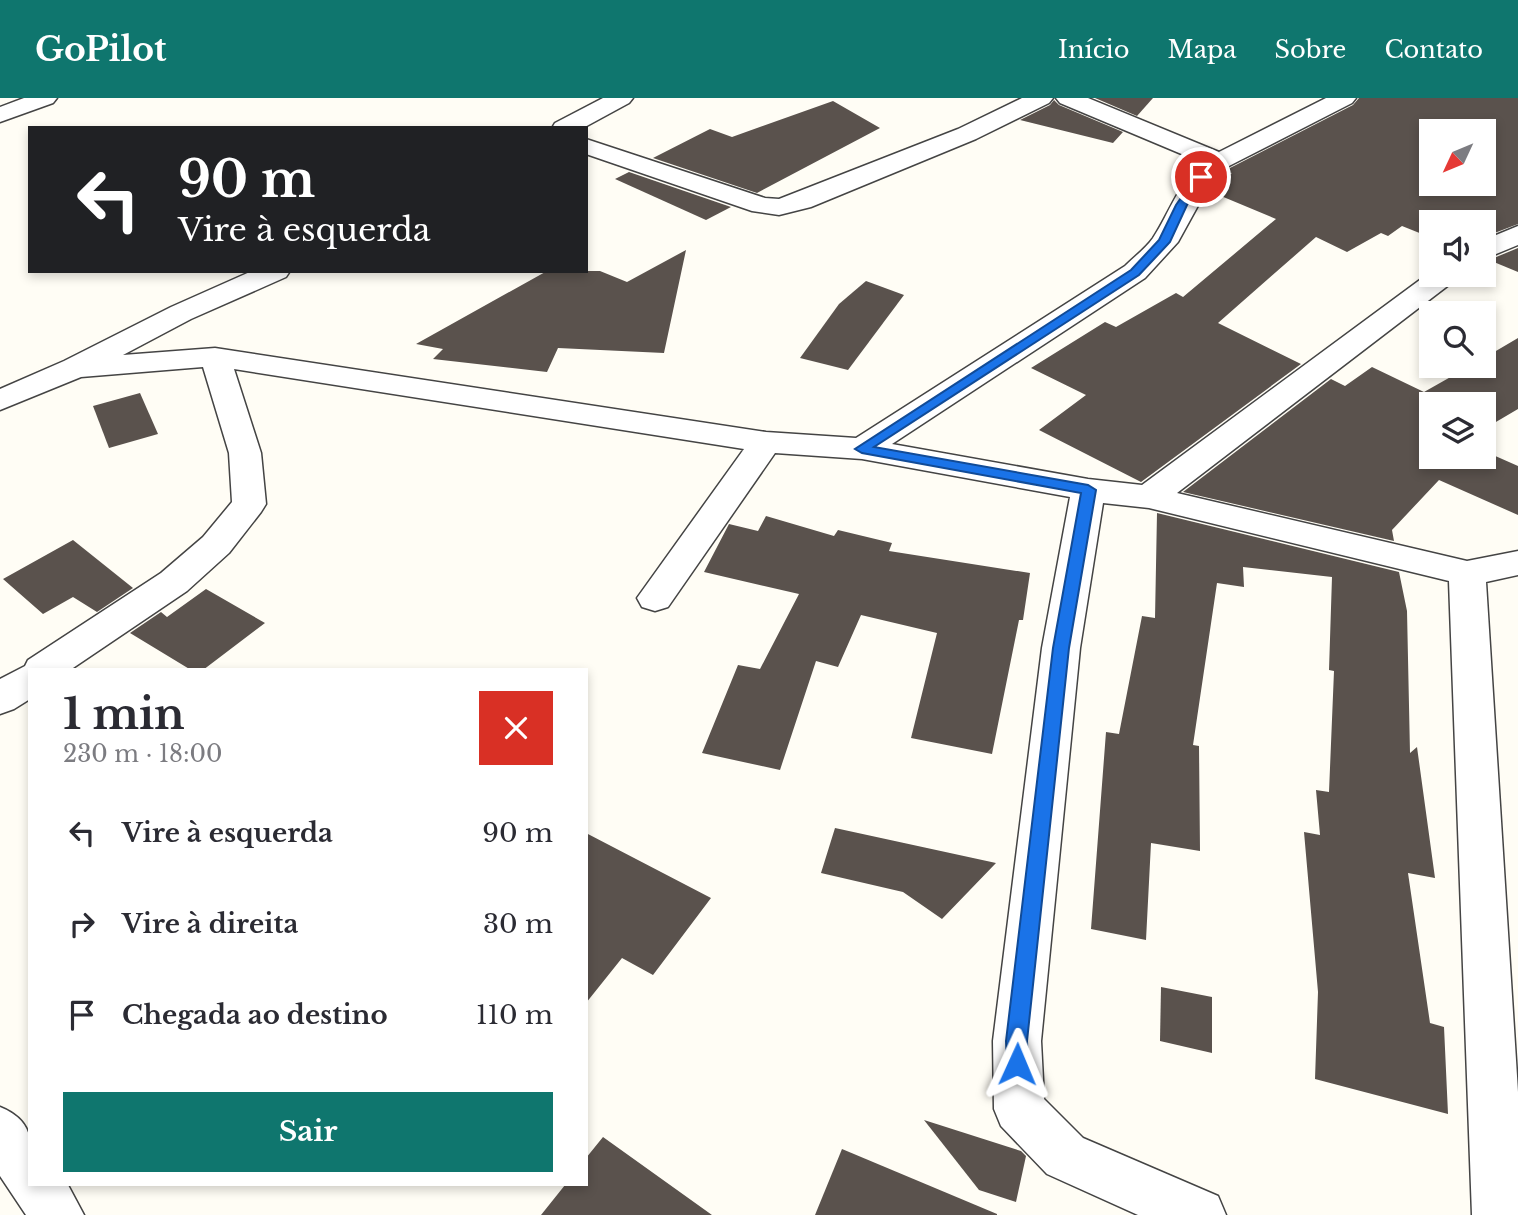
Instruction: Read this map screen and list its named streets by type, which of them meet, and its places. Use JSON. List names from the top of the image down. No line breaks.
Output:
{"north":"bottom left","page":{"header":"GoPilot","nav":["Início","Mapa","Sobre","Contato"],"turn":["90 m","Vire à esquerda"],"heading":["1 min","230 m · 18:00"],"list":[{"name":"Vire à esquerda","value":"90 m"},{"name":"Vire à direita","value":"30 m"},{"name":"Chegada ao destino","value":"110 m"}],"buttons":"Sair"}}
